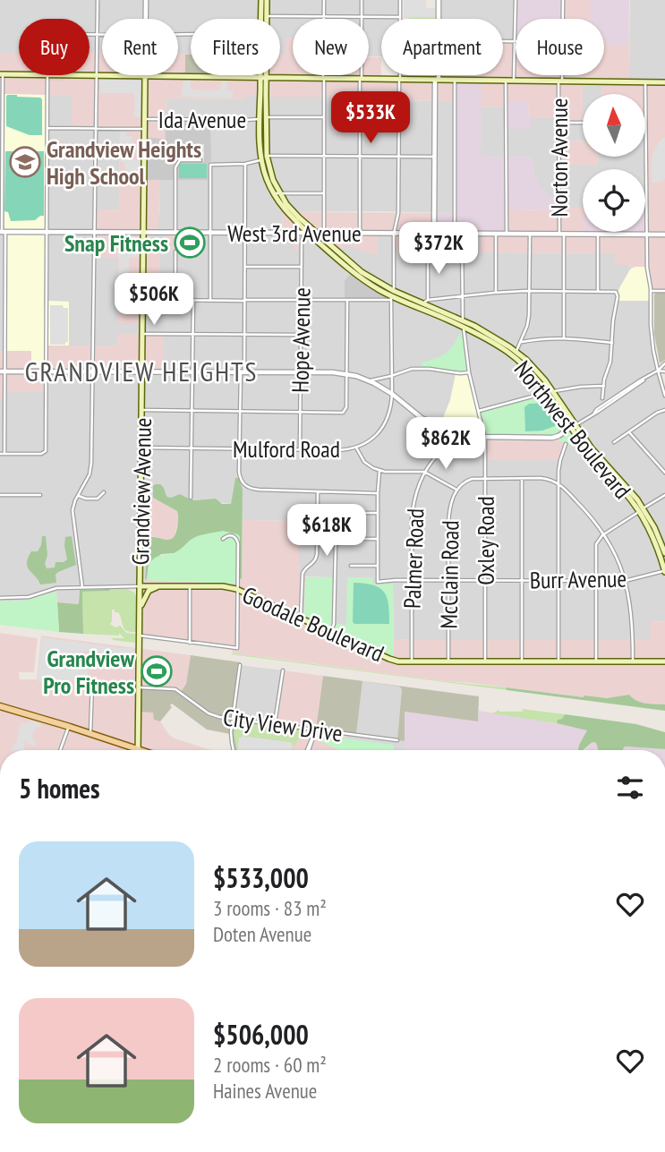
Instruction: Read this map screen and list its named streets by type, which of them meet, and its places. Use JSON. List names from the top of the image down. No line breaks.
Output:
{"streets":{"main road":["Northwest Boulevard","Grandview Avenue","Goodale Boulevard"],"street":["Ida Avenue","Norton Avenue","West 3rd Avenue","Hope Avenue","Mulford Road","Oxley Road","Palmer Road","McClain Road","Burr Avenue","City View Drive"]},"crossings":[["Ida Avenue","Northwest Boulevard"],["Ida Avenue","Grandview Avenue"],["Norton Avenue","West 3rd Avenue"],["West 3rd Avenue","Hope Avenue"],["West 3rd Avenue","Northwest Boulevard"],["West 3rd Avenue","Grandview Avenue"],["West 3rd Avenue","Oxley Road"],["Hope Avenue","Northwest Boulevard"],["Hope Avenue","Mulford Road"],["Northwest Boulevard","Oxley Road"],["Northwest Boulevard","Burr Avenue"],["Mulford Road","Grandview Avenue"],["Grandview Avenue","Goodale Boulevard"],["Grandview Avenue","City View Drive"],["Oxley Road","Burr Avenue"],["Oxley Road","Goodale Boulevard"],["Palmer Road","Burr Avenue"],["Palmer Road","Goodale Boulevard"],["McClain Road","Burr Avenue"],["McClain Road","Goodale Boulevard"]],"districts":["GRANDVIEW HEIGHTS"],"places":{"school or university":["Grandview Heights High School"],"sports":["Snap Fitness","Grandview Pro Fitness"]},"north":"top","page":{"chip":["Buy","Rent","Filters","New","Apartment","House"],"price":["$533K","$372K","$506K","$862K","$618K"],"heading":"5 homes","list":[{"name":"$533,000","note":"3 rooms · 83 m² · Doten Avenue"},{"name":"$506,000","note":"2 rooms · 60 m² · Haines Avenue"}]}}
